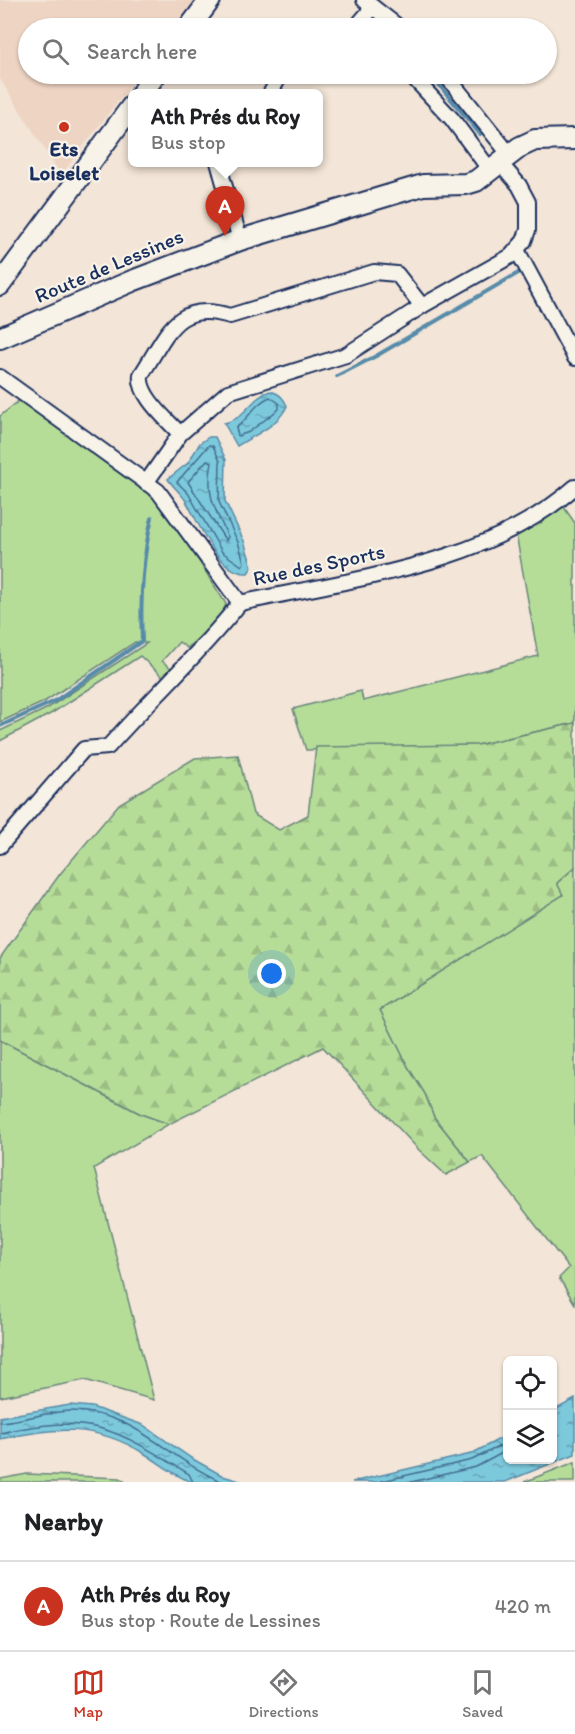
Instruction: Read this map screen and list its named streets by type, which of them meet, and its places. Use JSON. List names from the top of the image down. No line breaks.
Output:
{"streets":{"main road":["Route de Lessines"],"street":["Rue des Sports"]},"places":["Ets Loiselet"],"page":{"search":"Search here","popup":["Ath Prés du Roy","Bus stop"],"pins":"A","heading":"Nearby","list":[{"mark":"A","name":"Ath Prés du Roy","note":"Bus stop · Route de Lessines","value":"420 m"}],"nav":["Map","Directions","Saved"]}}
